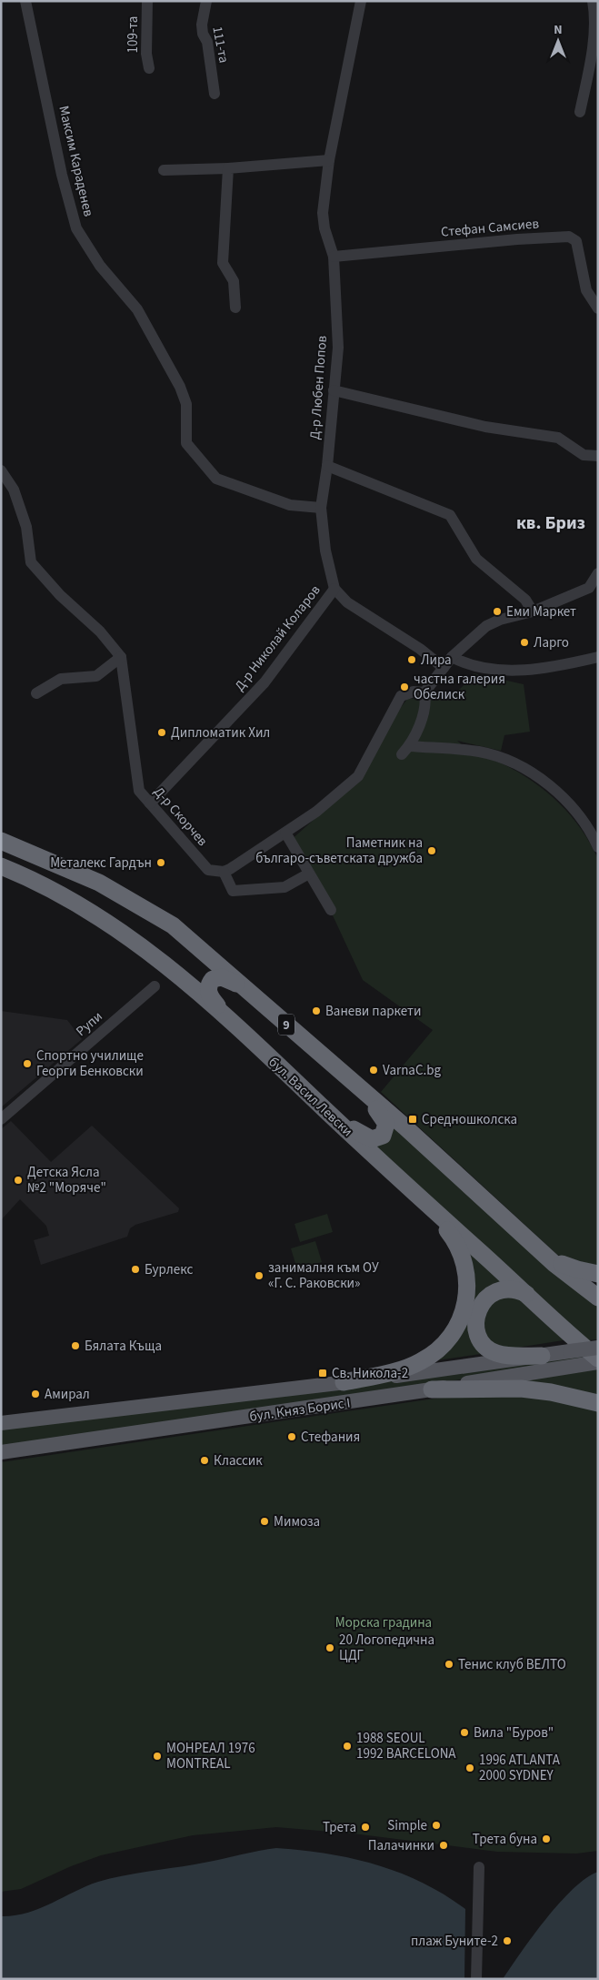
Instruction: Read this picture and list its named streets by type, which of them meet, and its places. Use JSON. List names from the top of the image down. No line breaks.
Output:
{"streets":{"highway":["9","бул. Васил Левски"],"main road":["бул. Княз Борис I"],"street":["109-та","111-та","Максим Караденев","Стефан Самсиев","Д-р Любен Попов","Д-р Николай Коларов","Д-р Скорчев","Рупи"]},"crossings":[["Максим Караденев","Д-р Любен Попов"],["Стефан Самсиев","Д-р Любен Попов"],["Д-р Любен Попов","Д-р Николай Коларов"],["Д-р Николай Коларов","Д-р Скорчев"],["бул. Васил Левски","бул. Княз Борис I"]],"districts":["кв. Бриз"],"parks":["Морска градина"],"places":{"other":["Еми Маркет","Ларго","Лира","частна галерия Обелиск","Дипломатик Хил","Паметник на българо-съветската дружба","Металекс Гардън","Ваневи паркети","Спортно училище Георги Бенковски","VarnaC.bg","Детска Ясла №2 \"Моряче\"","Бурлекс","занималня към ОУ «Г. С. Раковски»","Бялата Къща","Амирал","Стефания","Классик","Мимоза","20 Логопедична ЦДГ","Тенис клуб ВЕЛТО","Вила \"Буров\"","1988 SEOUL 1992 BARCELONA","МОНРЕАЛ 1976 MONTREAL","1996 ATLANTA 2000 SYDNEY","Simple","Трета","Трета буна","Палачинки","плаж Буните-2"],"transit":["Средношколска","Св. Никола-2"]},"north":"top"}
